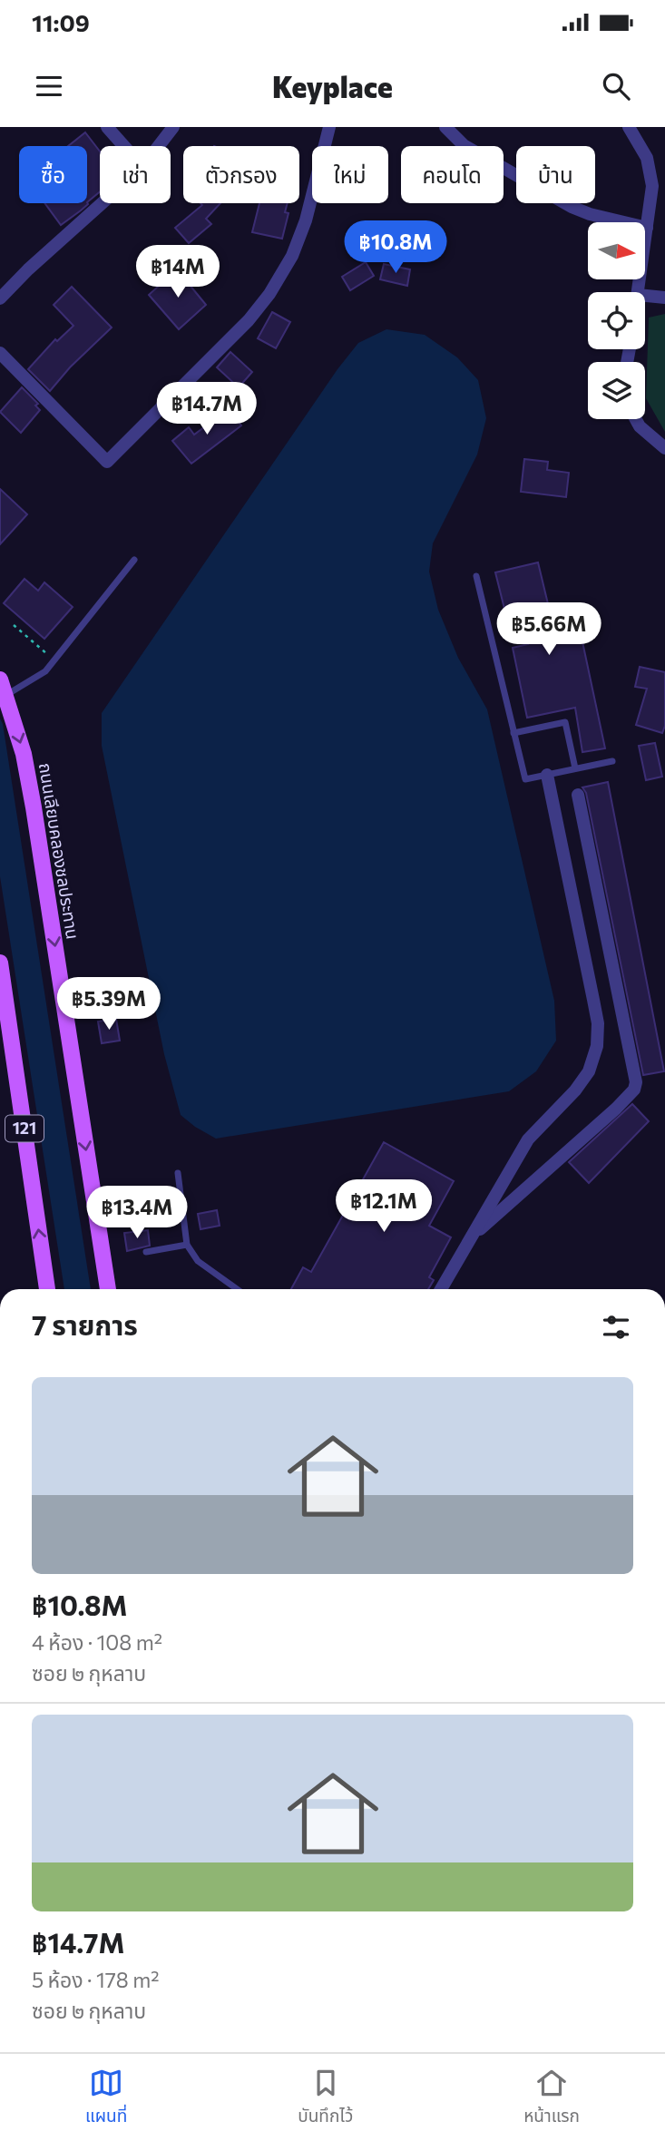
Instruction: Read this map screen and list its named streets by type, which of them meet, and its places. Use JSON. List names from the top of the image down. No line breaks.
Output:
{"streets":{"main road":["ถนนเลียบคลองชลประทาน","121"]},"north":"right","page":{"status":"11:09","header":"Keyplace","chip":["ซื้อ","เช่า","ตัวกรอง","ใหม่","คอนโด","บ้าน"],"price":["฿10.8M","฿14M","฿14.7M","฿5.66M","฿5.39M","฿12.1M","฿13.4M"],"heading":"7 รายการ","list":[{"name":"฿10.8M","note":"4 ห้อง · 108 m² · ซอย ๒ กุหลาบ"},{"name":"฿14.7M","note":"5 ห้อง · 178 m² · ซอย ๒ กุหลาบ"}],"tabs":["แผนที่","บันทึกไว้","หน้าแรก"]}}
